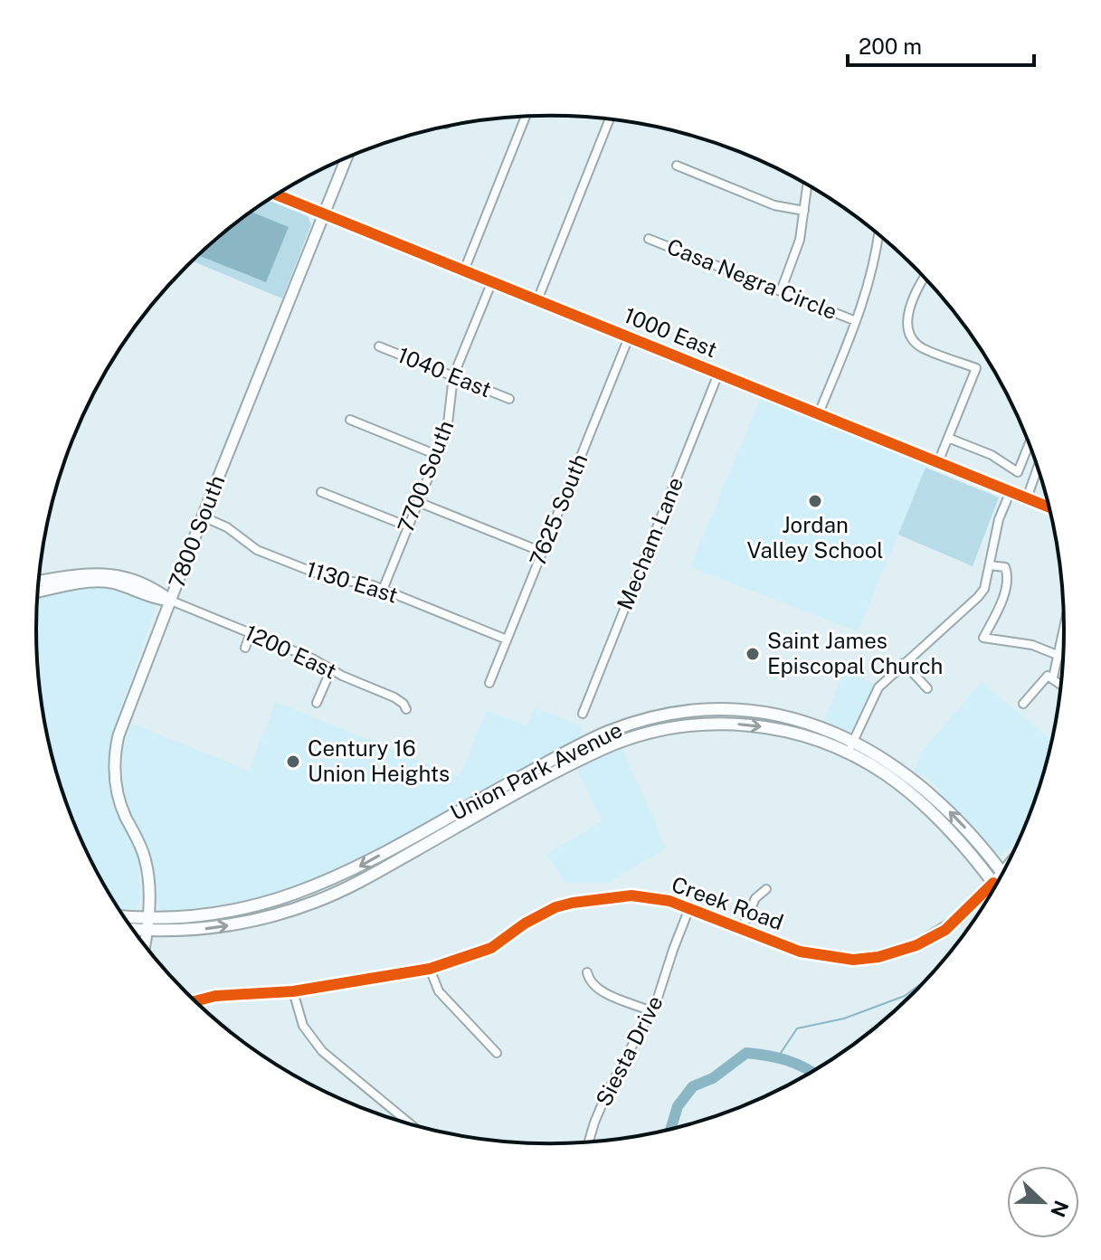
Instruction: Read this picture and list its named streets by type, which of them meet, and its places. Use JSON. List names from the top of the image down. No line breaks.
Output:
{"streets":{"main road":["Union Park Avenue"],"street":["Casa Negra Circle","1000 East","1040 East","7700 South","7625 South","7800 South","Mecham Lane","1130 East","1200 East","Creek Road","Siesta Drive"]},"crossings":[["1000 East","7700 South"],["1000 East","7625 South"],["1000 East","7800 South"],["1000 East","Mecham Lane"],["1040 East","7700 South"],["7700 South","1130 East"],["7625 South","1130 East"],["7800 South","1130 East"],["7800 South","1200 East"],["7800 South","Union Park Avenue"],["Union Park Avenue","Creek Road"],["Creek Road","Siesta Drive"]],"places":["Jordan Valley School","Saint James Episcopal Church","Century 16 Union Heights"],"scale_bar":"200 m","north":"right"}
